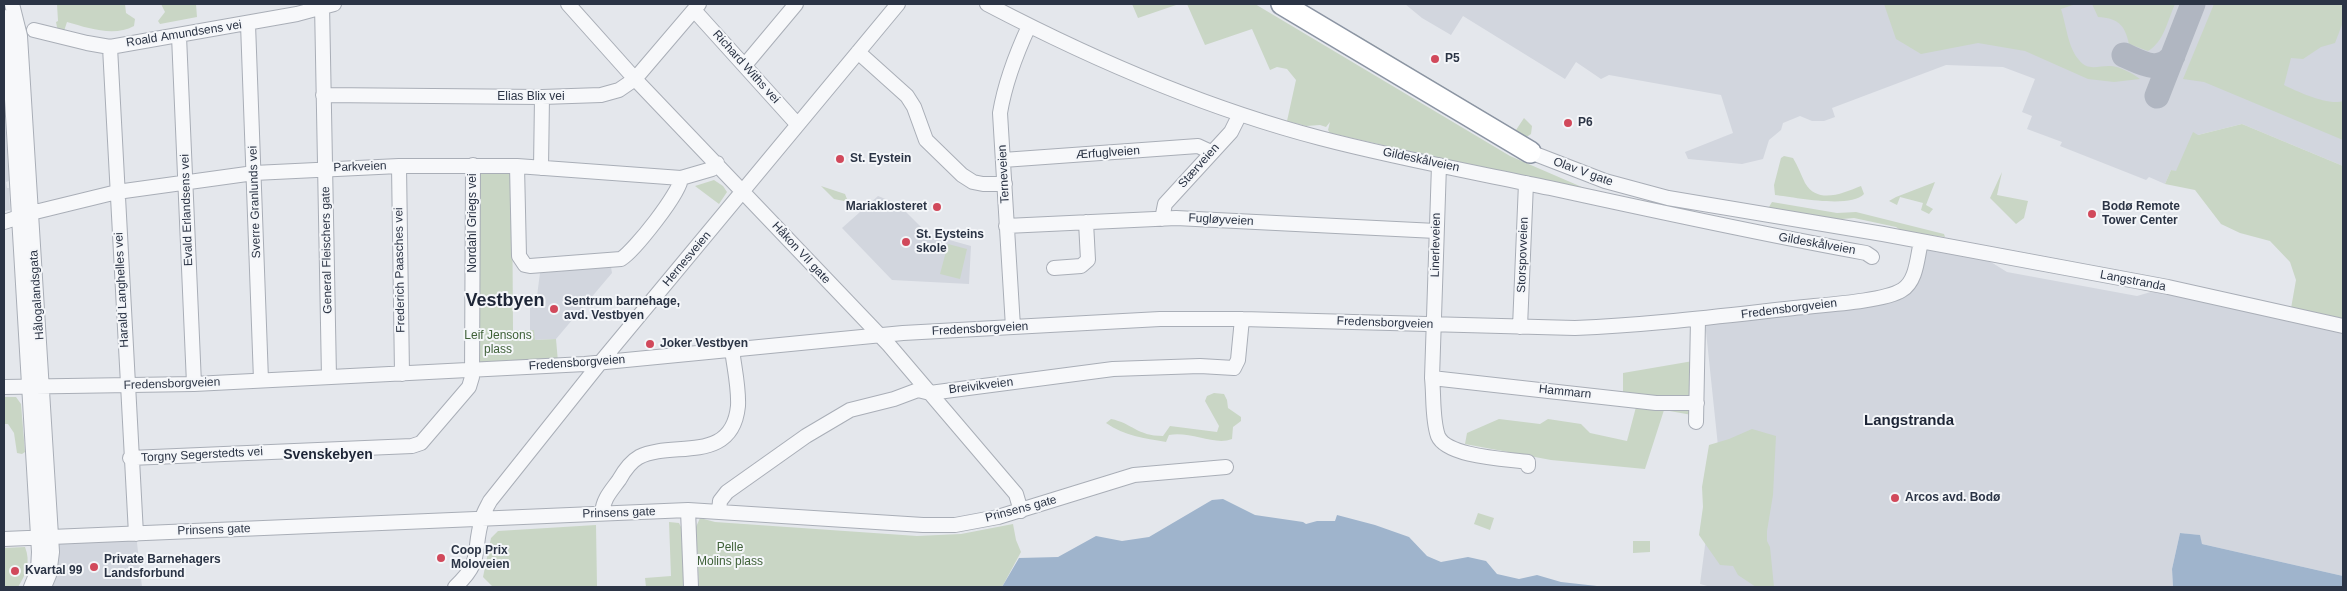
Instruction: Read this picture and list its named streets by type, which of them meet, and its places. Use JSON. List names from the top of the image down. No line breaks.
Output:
{"streets":{"highway":["Olav V gate"],"street":["Roald Amundsens vei","Richard Withs vei","Elias Blix vei","Ærfuglveien","Gildeskålveien","Stærveien","Parkveien","Terneveien","Sverre Granlunds vei","Evald Erlandsens vei","Fugløyveien","Nordahl Griegs vei","Linerleveien","General Fleischers gate","Håkon VII gate","Storspovveien","Hernesveien","Frederich Paasches vei","Langstranda","Harald Langhelles vei","Hålogalandsgata","Fredensborgveien","Breivikveien","Hammarn","Torgny Segerstedts vei","Prinsens gate"]},"crossings":[["Roald Amundsens vei","Sverre Granlunds vei"],["Roald Amundsens vei","Evald Erlandsens vei"],["Roald Amundsens vei","General Fleischers gate"],["Roald Amundsens vei","Harald Langhelles vei"],["Richard Withs vei","Elias Blix vei"],["Richard Withs vei","Hernesveien"],["Elias Blix vei","General Fleischers gate"],["Elias Blix vei","Håkon VII gate"],["Ærfuglveien","Stærveien"],["Ærfuglveien","Terneveien"],["Gildeskålveien","Stærveien"],["Gildeskålveien","Terneveien"],["Gildeskålveien","Linerleveien"],["Gildeskålveien","Storspovveien"],["Stærveien","Fugløyveien"],["Parkveien","Sverre Granlunds vei"],["Parkveien","Evald Erlandsens vei"],["Parkveien","Nordahl Griegs vei"],["Parkveien","General Fleischers gate"],["Parkveien","Håkon VII gate"],["Parkveien","Frederich Paasches vei"],["Parkveien","Harald Langhelles vei"],["Parkveien","Hålogalandsgata"],["Olav V gate","Langstranda"],["Olav V gate","Fredensborgveien"],["Terneveien","Fugløyveien"],["Terneveien","Fredensborgveien"],["Sverre Granlunds vei","Fredensborgveien"],["Evald Erlandsens vei","Fredensborgveien"],["Fugløyveien","Linerleveien"],["Nordahl Griegs vei","Fredensborgveien"],["Nordahl Griegs vei","Torgny Segerstedts vei"],["Linerleveien","Fredensborgveien"],["General Fleischers gate","Fredensborgveien"],["Håkon VII gate","Hernesveien"],["Håkon VII gate","Fredensborgveien"],["Håkon VII gate","Breivikveien"],["Håkon VII gate","Prinsens gate"],["Storspovveien","Fredensborgveien"],["Hernesveien","Fredensborgveien"],["Hernesveien","Prinsens gate"],["Frederich Paasches vei","Fredensborgveien"],["Langstranda","Fredensborgveien"],["Harald Langhelles vei","Fredensborgveien"],["Harald Langhelles vei","Torgny Segerstedts vei"],["Harald Langhelles vei","Prinsens gate"],["Hålogalandsgata","Fredensborgveien"],["Hålogalandsgata","Prinsens gate"],["Fredensborgveien","Breivikveien"],["Fredensborgveien","Torgny Segerstedts vei"],["Breivikveien","Prinsens gate"]],"districts":["Vestbyen","Langstranda","Svenskebyen"],"parks":["Leif Jensons plass","Pelle Molins plass"],"places":["P5","P6","St. Eystein","Mariaklosteret","Bodø Remote Tower Center","St. Eysteins skole","Sentrum barnehage, avd. Vestbyen","Joker Vestbyen","Arcos avd. Bodø","Coop Prix Moloveien","Private Barnehagers Landsforbund","Kvartal 99"]}
